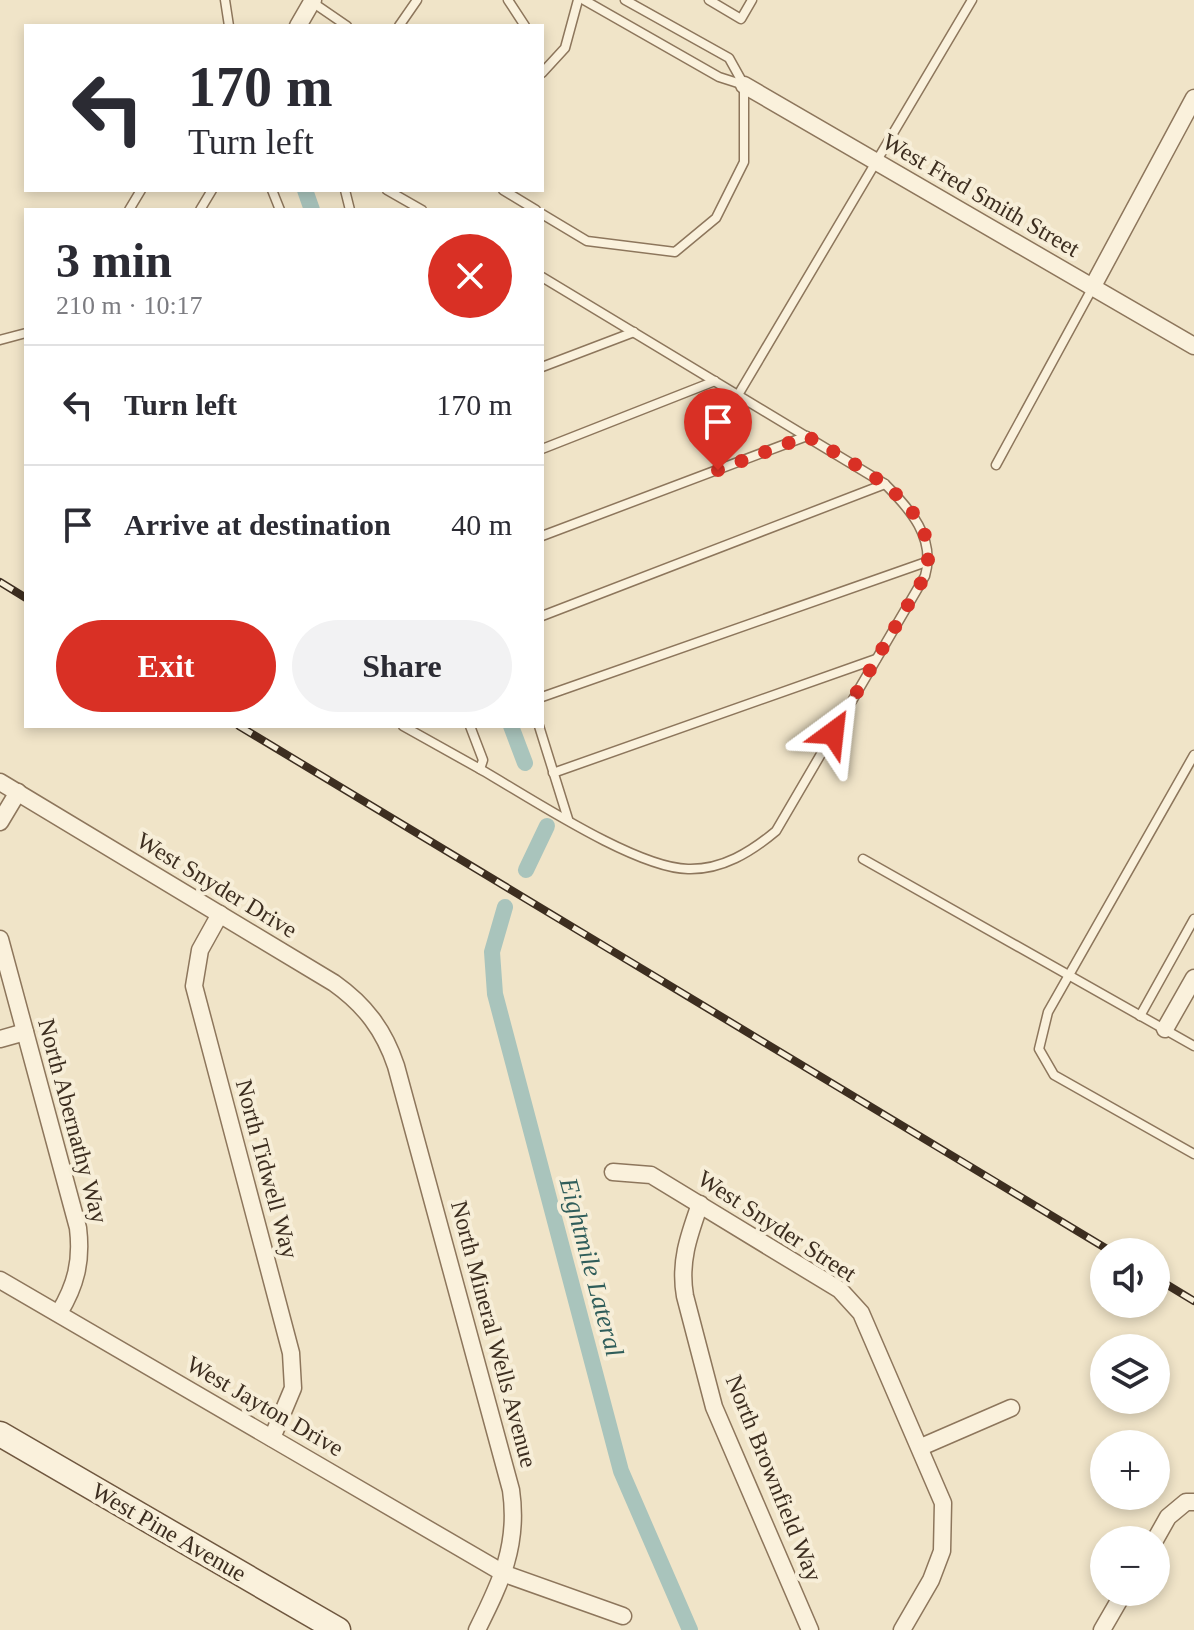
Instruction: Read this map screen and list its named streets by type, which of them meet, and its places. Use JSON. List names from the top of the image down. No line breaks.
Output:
{"streets":{"street":["West Fred Smith Street","West Snyder Drive","North Abernathy Way","North Tidwell Way","West Snyder Street","North Mineral Wells Avenue","West Jayton Drive","North Brownfield Way","West Pine Avenue"]},"crossings":[["West Snyder Drive","North Tidwell Way"],["West Snyder Drive","North Mineral Wells Avenue"],["North Abernathy Way","West Jayton Drive"],["North Tidwell Way","West Jayton Drive"],["West Snyder Street","North Brownfield Way"],["North Mineral Wells Avenue","West Jayton Drive"]],"water":["Eightmile Lateral"],"page":{"turn":["170 m","Turn left"],"heading":["3 min","210 m · 10:17"],"list":[{"name":"Turn left","value":"170 m"},{"name":"Arrive at destination","value":"40 m"}],"buttons":["Exit","Share"],"map_buttons":["+","−"]}}
